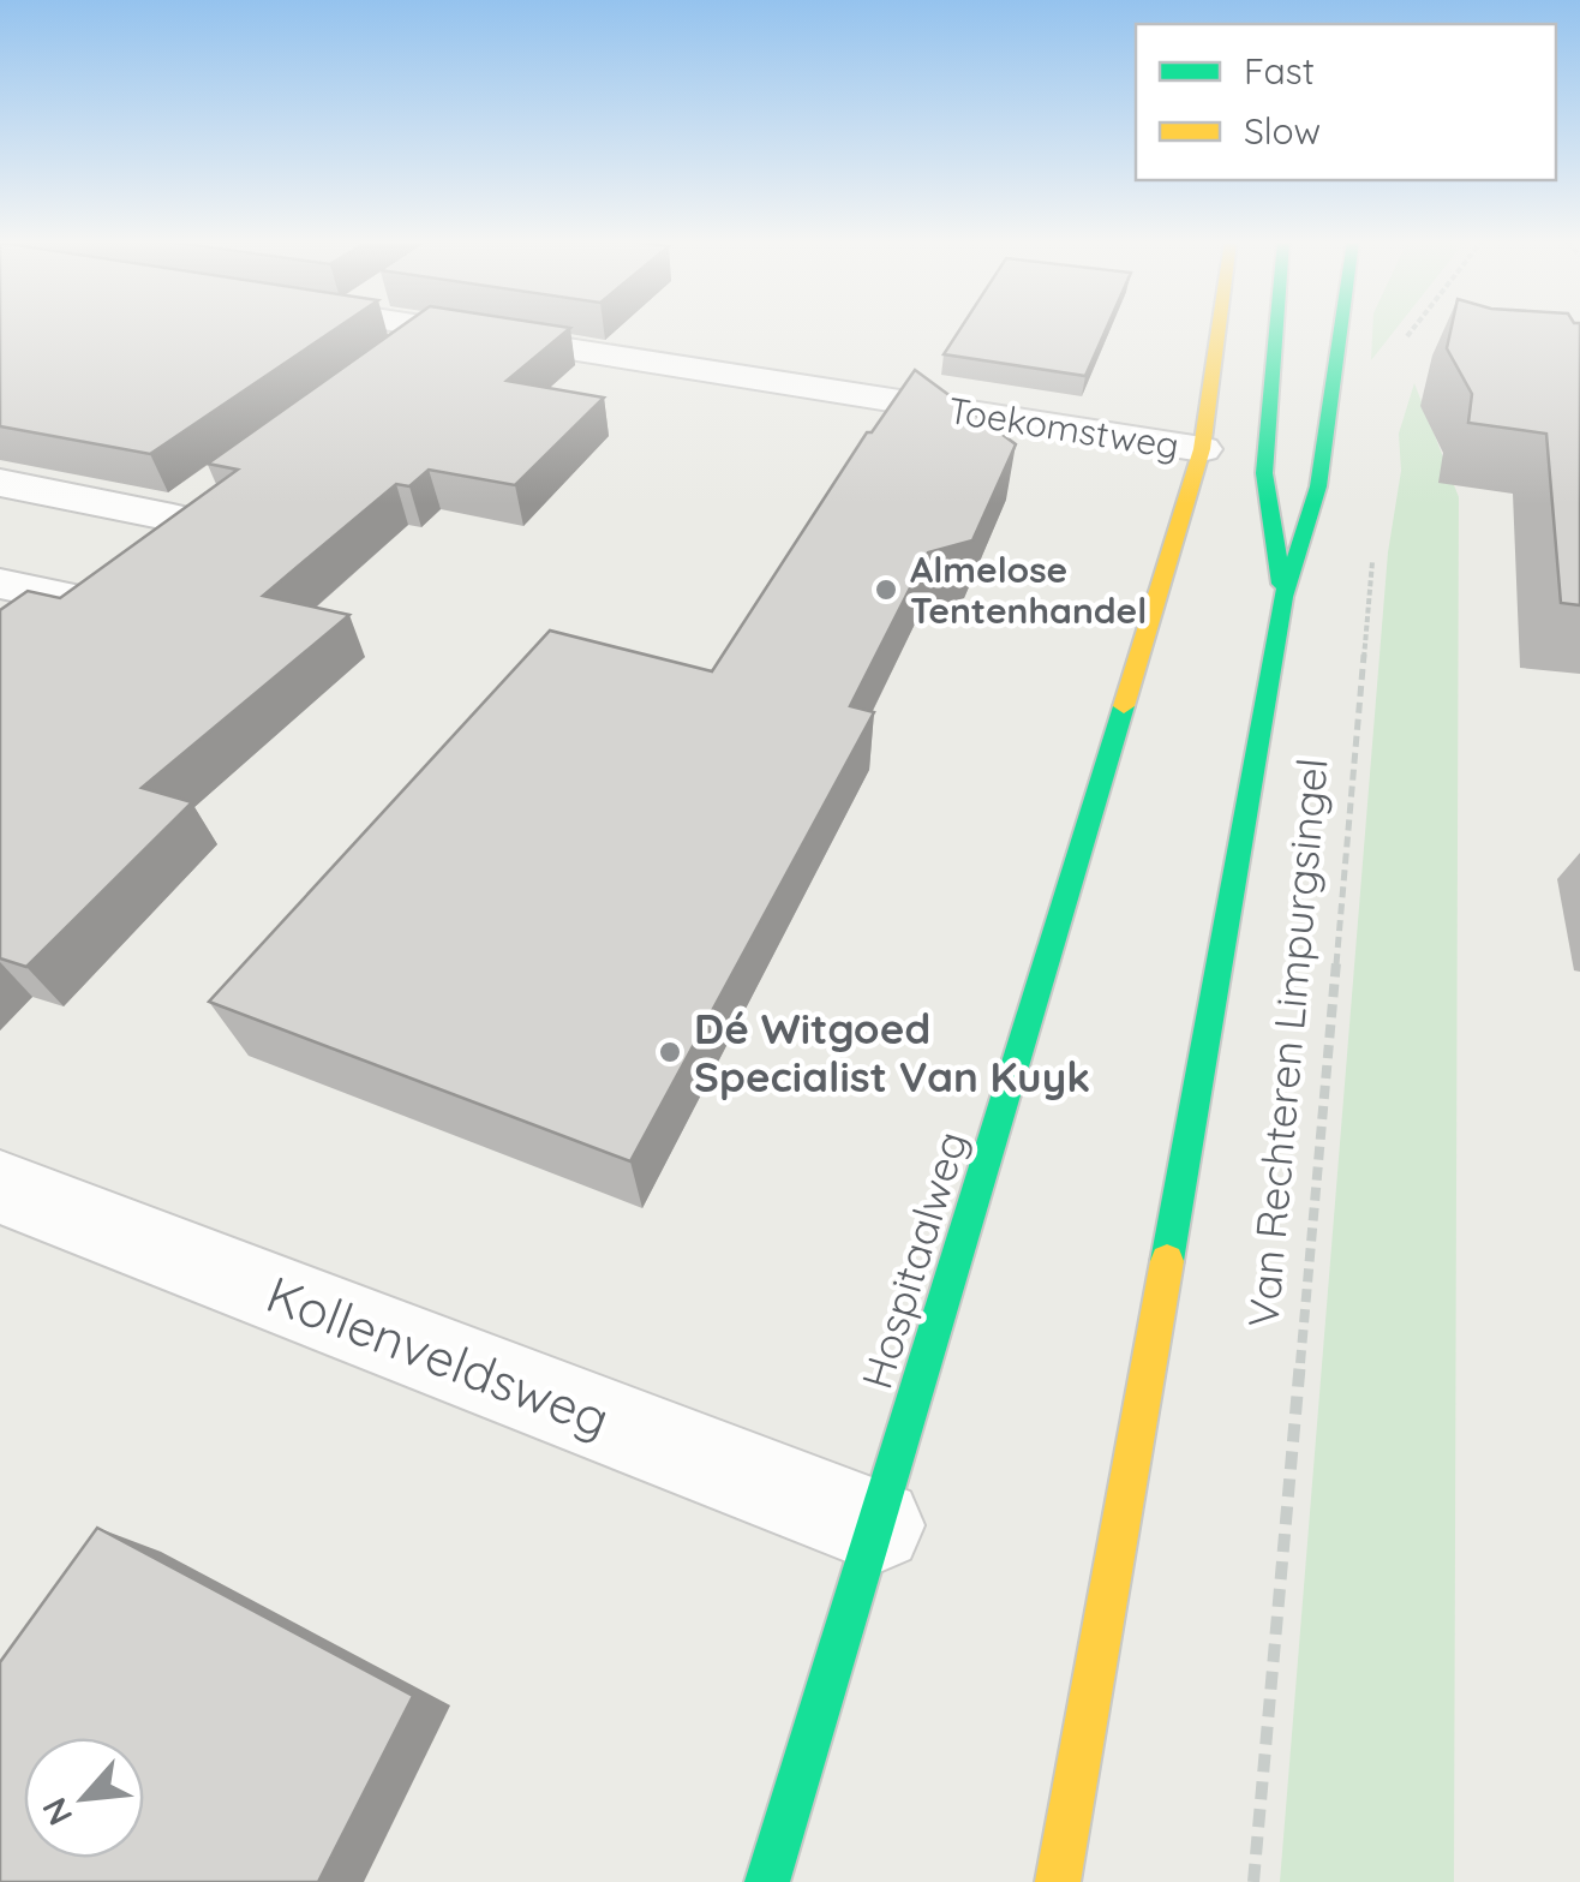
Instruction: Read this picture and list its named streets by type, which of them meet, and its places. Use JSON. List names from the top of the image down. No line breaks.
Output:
{"streets":{"main road":["Van Rechteren Limpurgsingel","Hospitaalweg"],"street":["Toekomstweg","Kollenveldsweg"]},"crossings":[["Toekomstweg","Hospitaalweg"],["Hospitaalweg","Kollenveldsweg"]],"places":["Almelose Tentenhandel","Dé Witgoed Specialist Van Kuyk"],"legend":["Fast","Slow"],"north":"bottom left"}
